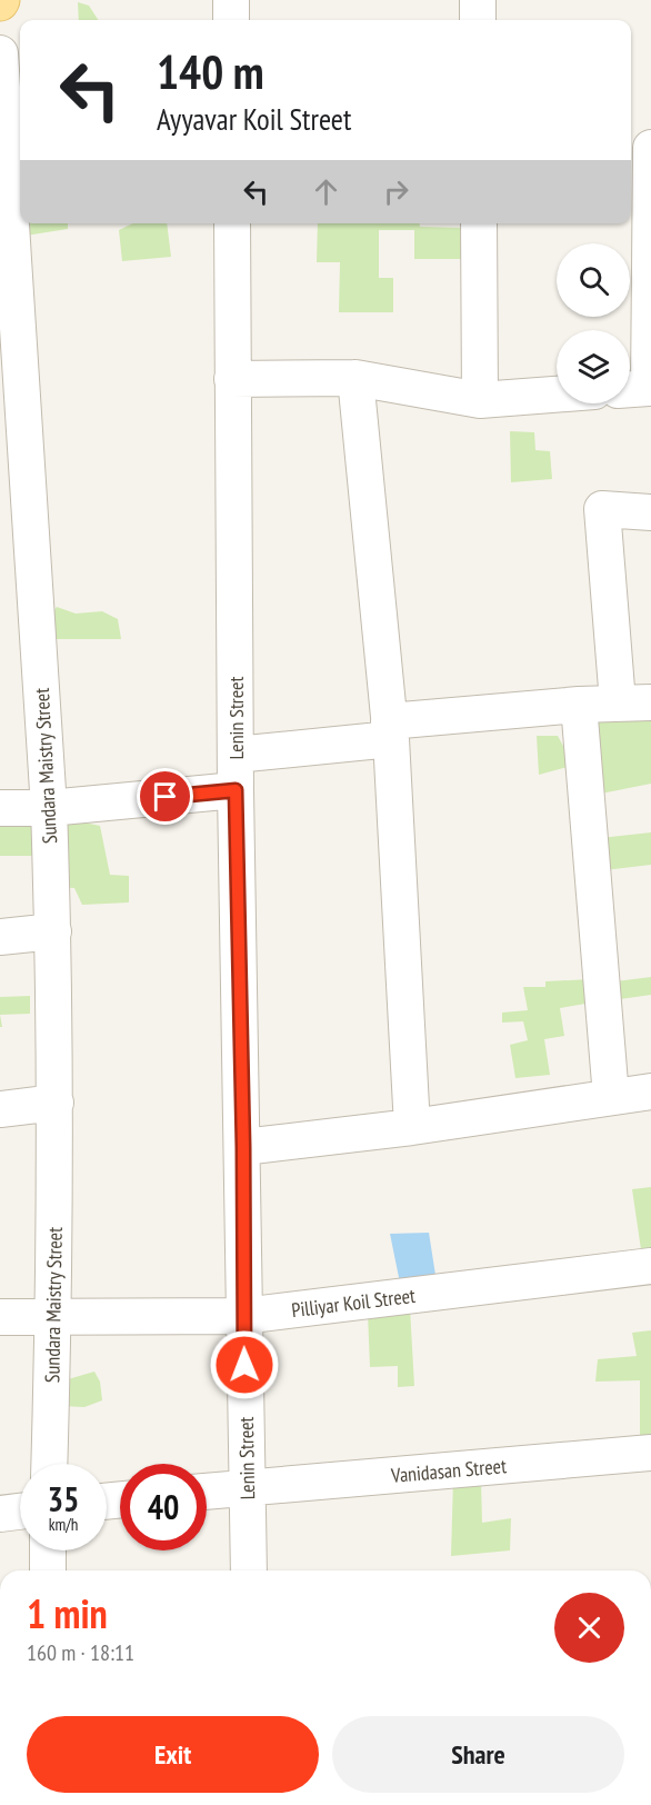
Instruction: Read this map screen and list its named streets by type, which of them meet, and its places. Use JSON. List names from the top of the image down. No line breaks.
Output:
{"streets":{"street":["Lenin Street","Sundara Maistry Street","Pilliyar Koil Street","Vanidasan Street"]},"crossings":[["Lenin Street","Pilliyar Koil Street"],["Lenin Street","Vanidasan Street"],["Sundara Maistry Street","Pilliyar Koil Street"]],"page":{"turn":["140 m","Ayyavar Koil Street"],"speed":"35 km/h","limit":"40","heading":["1 min","160 m · 18:11"],"buttons":["Exit","Share"]}}
